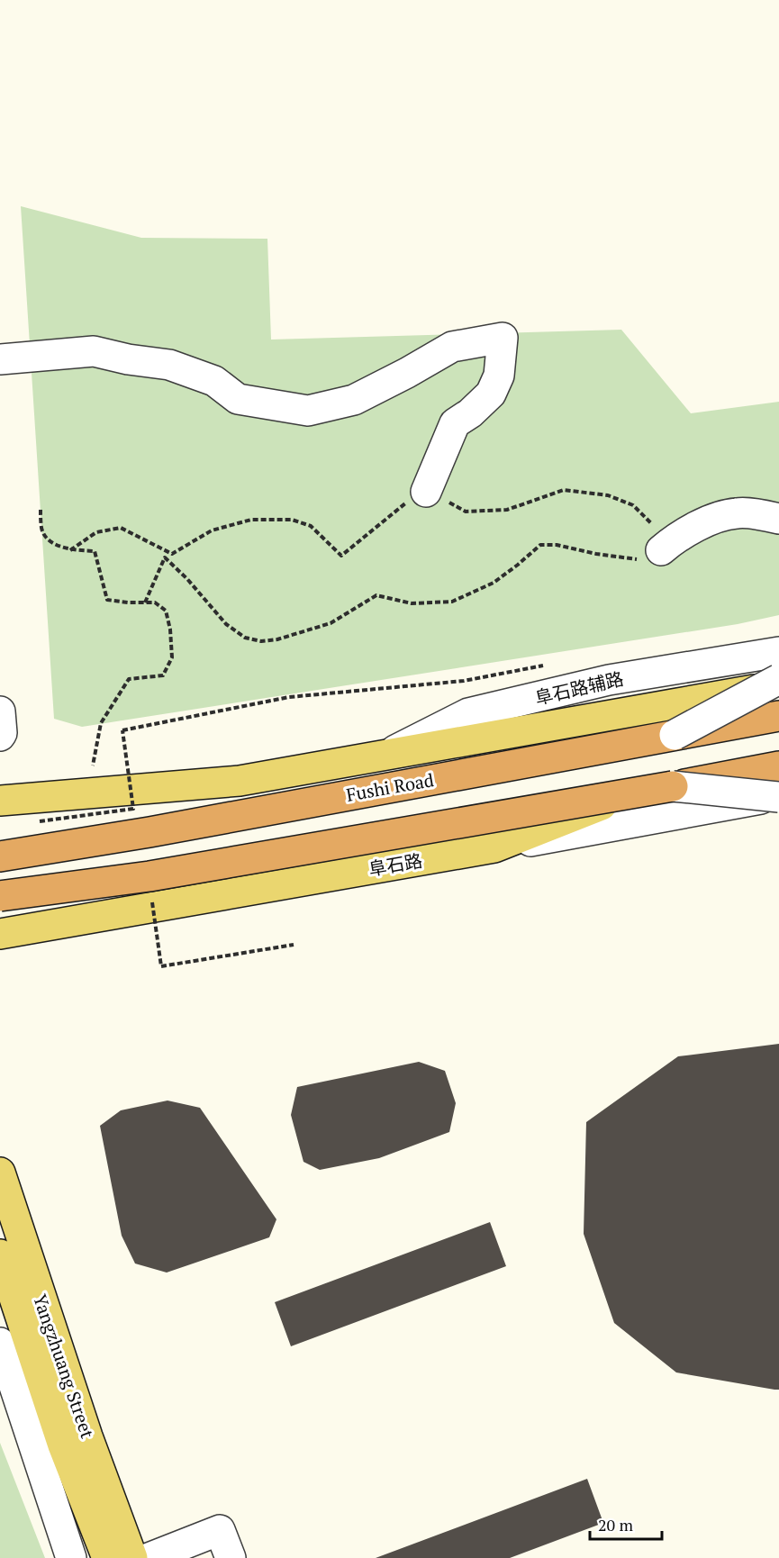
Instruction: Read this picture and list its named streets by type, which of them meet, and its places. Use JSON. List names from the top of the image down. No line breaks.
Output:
{"streets":{"highway":["Fushi Road"],"main road":["阜石路","Yangzhuang Street"],"street":["阜石路辅路"]},"scale_bar":"20 m"}
